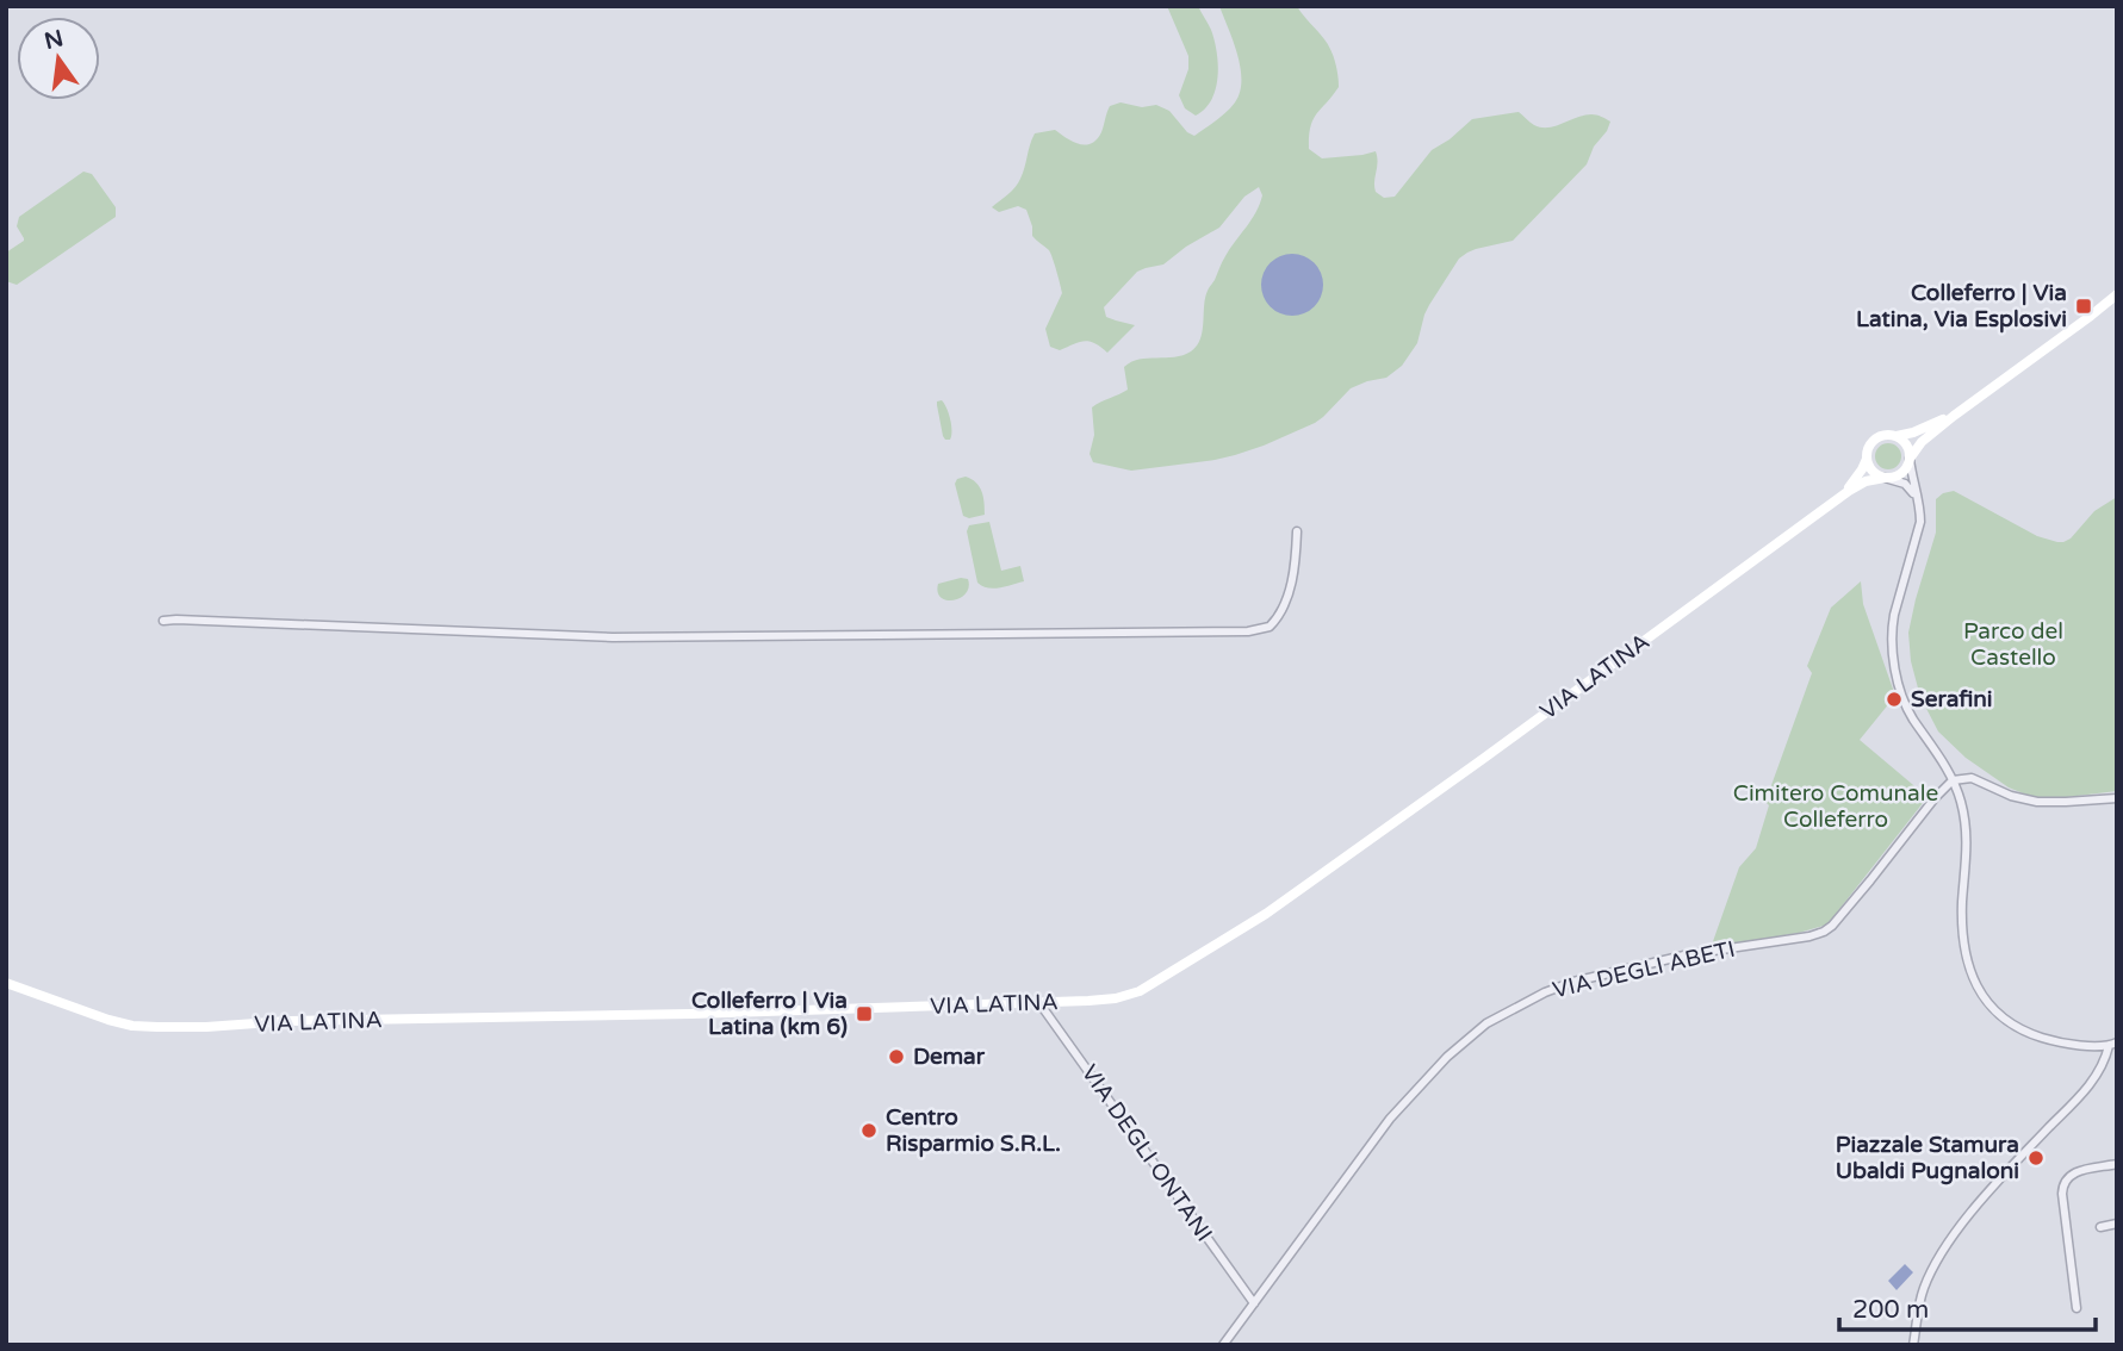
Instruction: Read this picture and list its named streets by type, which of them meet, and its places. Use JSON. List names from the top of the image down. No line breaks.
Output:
{"streets":{"main road":["VIA LATINA"],"street":["VIA DEGLI ABETI","VIA DEGLI ONTANI"]},"crossings":[["VIA LATINA","VIA DEGLI ONTANI"],["VIA DEGLI ABETI","VIA DEGLI ONTANI"]],"parks":["Parco del Castello","Cimitero Comunale Colleferro"],"places":{"transit":["Colleferro | Via Latina, Via Esplosivi","Colleferro | Via Latina (km 6)"],"other":["Serafini","Demar","Centro Risparmio S.R.L.","Piazzale Stamura Ubaldi Pugnaloni"]},"scale_bar":"200 m","north":"top"}
